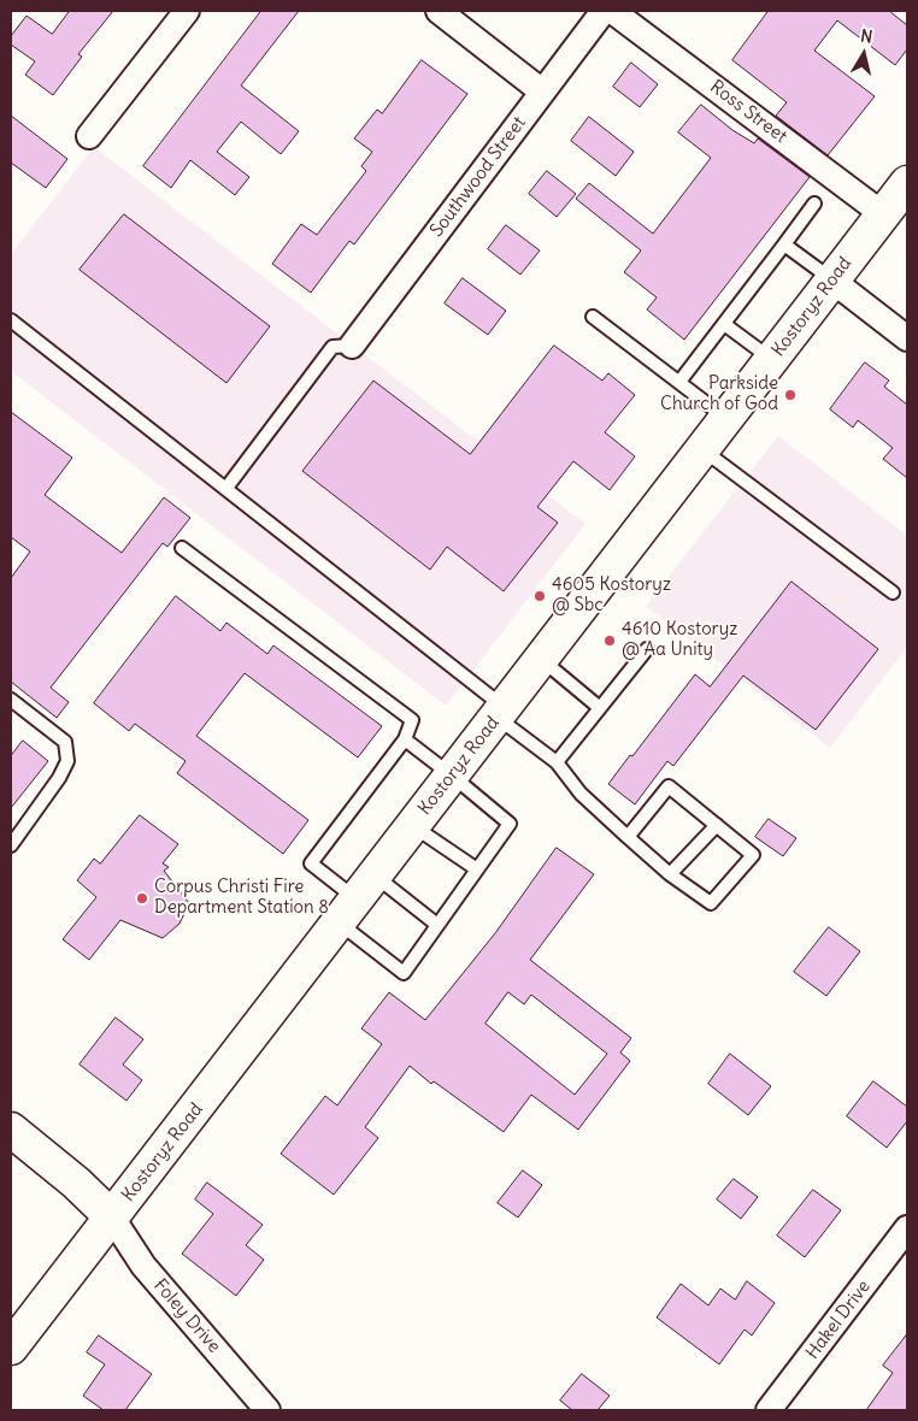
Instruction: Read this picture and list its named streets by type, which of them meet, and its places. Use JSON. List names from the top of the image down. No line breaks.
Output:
{"streets":{"main road":["Kostoryz Road"],"street":["Ross Street","Southwood Street","Foley Drive","Hakel Drive"]},"crossings":[["Ross Street","Kostoryz Road"],["Kostoryz Road","Foley Drive"]],"places":["Parkside Church of God","4605 Kostoryz @ Sbc","4610 Kostoryz @ Aa Unity","Corpus Christi Fire Department Station 8"],"north":"top"}
